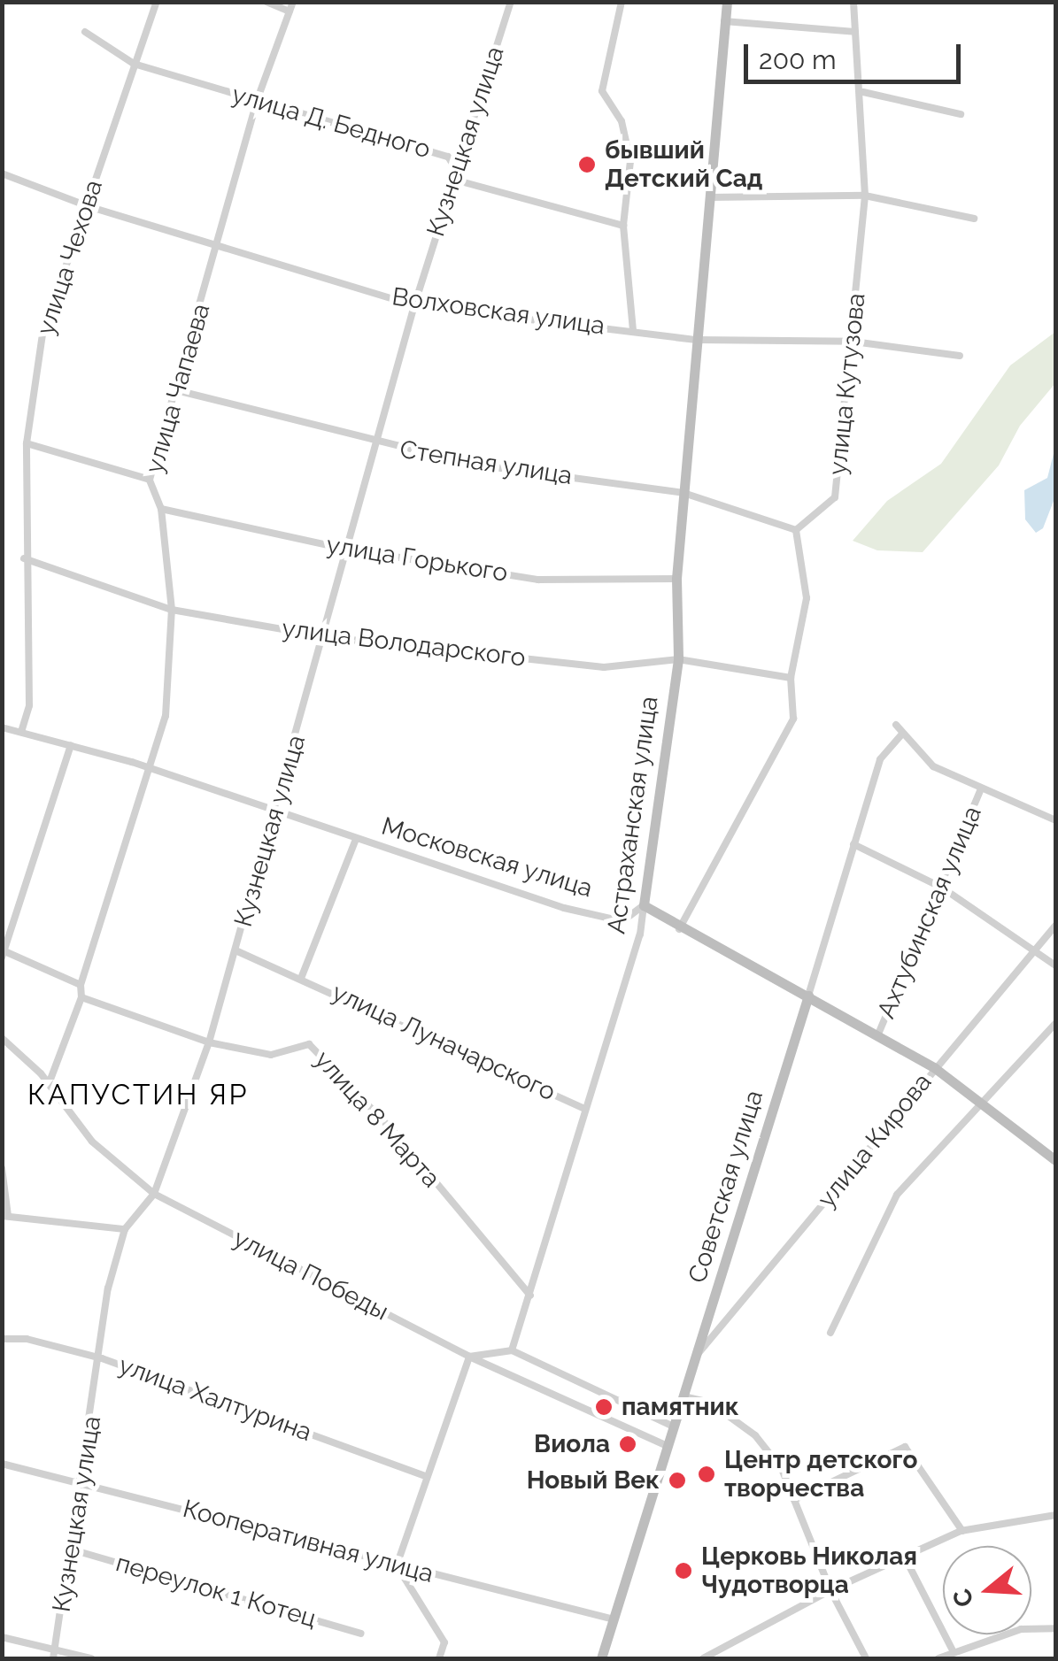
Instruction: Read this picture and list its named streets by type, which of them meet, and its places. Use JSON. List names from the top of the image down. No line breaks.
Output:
{"streets":{"street":["улица Д. Бедного","Кузнецкая улица","улица Чехова","Волховская улица","улица Кутузова","улица Чапаева","Степная улица","улица Горького","улица Володарского","Астраханская улица","Московская улица","Ахтубинская улица","улица Луначарского","улица 8 Марта","улица Кирова","Советская улица","улица Победы","улица Халтурина","Кооперативная улица","переулок 1 Котец"]},"crossings":[["улица Д. Бедного","Кузнецкая улица"],["улица Д. Бедного","улица Чехова"],["улица Д. Бедного","улица Чапаева"],["Кузнецкая улица","Волховская улица"],["Кузнецкая улица","Степная улица"],["Кузнецкая улица","улица Горького"],["Кузнецкая улица","улица Володарского"],["Кузнецкая улица","Московская улица"],["Кузнецкая улица","улица Луначарского"],["Кузнецкая улица","улица 8 Марта"],["Кузнецкая улица","улица Победы"],["Кузнецкая улица","улица Халтурина"],["Кузнецкая улица","Кооперативная улица"],["Кузнецкая улица","переулок 1 Котец"],["улица Чехова","Волховская улица"],["улица Чехова","улица Володарского"],["улица Чехова","Московская улица"],["Волховская улица","улица Кутузова"],["Волховская улица","улица Чапаева"],["Волховская улица","Астраханская улица"],["улица Кутузова","Степная улица"],["улица Чапаева","Степная улица"],["улица Чапаева","улица Горького"],["улица Чапаева","улица Володарского"],["улица Чапаева","Московская улица"],["улица Чапаева","улица 8 Марта"],["улица Чапаева","улица Победы"],["Степная улица","Астраханская улица"],["улица Горького","Астраханская улица"],["улица Володарского","Астраханская улица"],["Астраханская улица","Московская улица"],["Астраханская улица","улица Луначарского"],["Астраханская улица","улица 8 Марта"],["Московская улица","улица Луначарского"],["улица Кирова","Советская улица"],["Советская улица","улица Победы"],["Советская улица","Кооперативная улица"]],"districts":["КАПУСТИН ЯР"],"places":["бывший Детский Сад","памятник","Виола","Центр детского творчества","Новый Век","Церковь Николая Чудотворца"],"scale_bar":"200 m","north":"left"}
